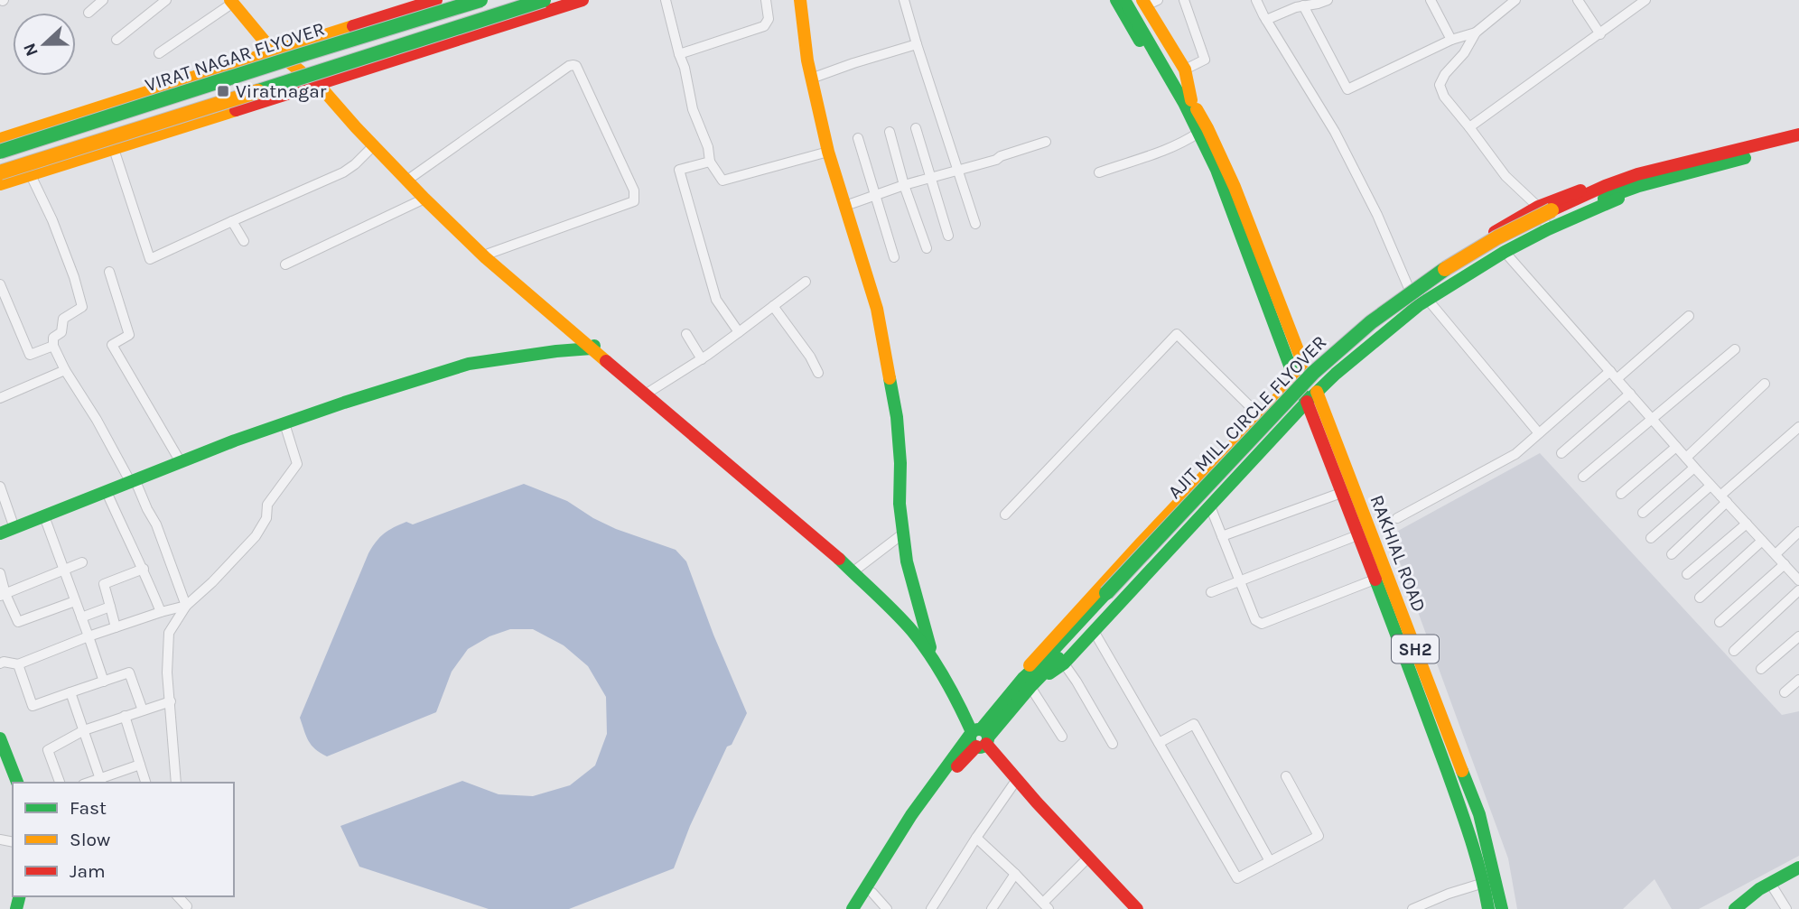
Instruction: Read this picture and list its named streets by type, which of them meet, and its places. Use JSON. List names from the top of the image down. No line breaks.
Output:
{"streets":{"main road":["VIRAT NAGAR FLYOVER","AJIT MILL CIRCLE FLYOVER","RAKHIAL ROAD","SH2"]},"places":{"transit":["Viratnagar"]},"legend":["Fast","Slow","Jam"],"north":"left"}
